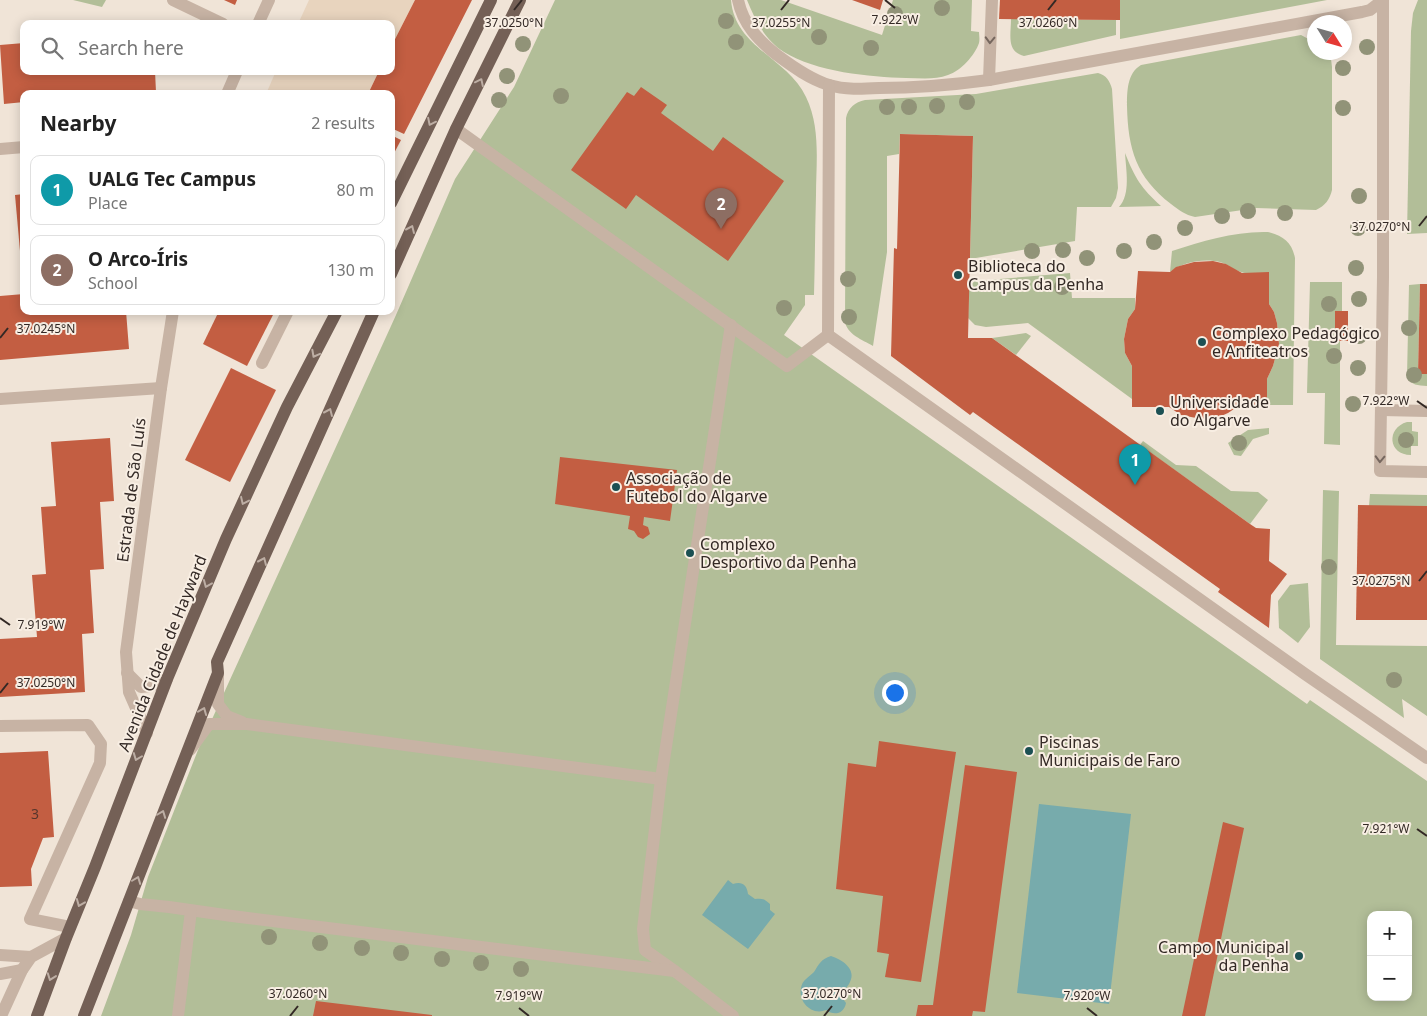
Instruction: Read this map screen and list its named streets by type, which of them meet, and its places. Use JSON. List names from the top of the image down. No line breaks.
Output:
{"streets":{"main road":["Avenida Cidade de Hayward"],"street":["Estrada de São Luís"]},"crossings":[["Estrada de São Luís","Avenida Cidade de Hayward"]],"places":["Biblioteca do Campus da Penha","Complexo Pedagógico e Anfiteatros","Universidade do Algarve","Associação de Futebol do Algarve","Complexo Desportivo da Penha","Piscinas Municipais de Faro","Campo Municipal da Penha"],"house_numbers":["3"],"north":"bottom right","page":{"search":"Search here","heading":["Nearby","2 results"],"list":[{"mark":"1","name":"UALG Tec Campus","note":"Place","value":"80 m"},{"mark":"2","name":"O Arco-Íris","note":"School","value":"130 m"}],"pins":["2","1"],"map_buttons":["+","−"]},"coordinates":["7.922°W","37.0250°N","37.0255°N","37.0260°N","37.0270°N","37.0245°N","37.0275°N","7.919°W","7.921°W","7.920°W"]}
